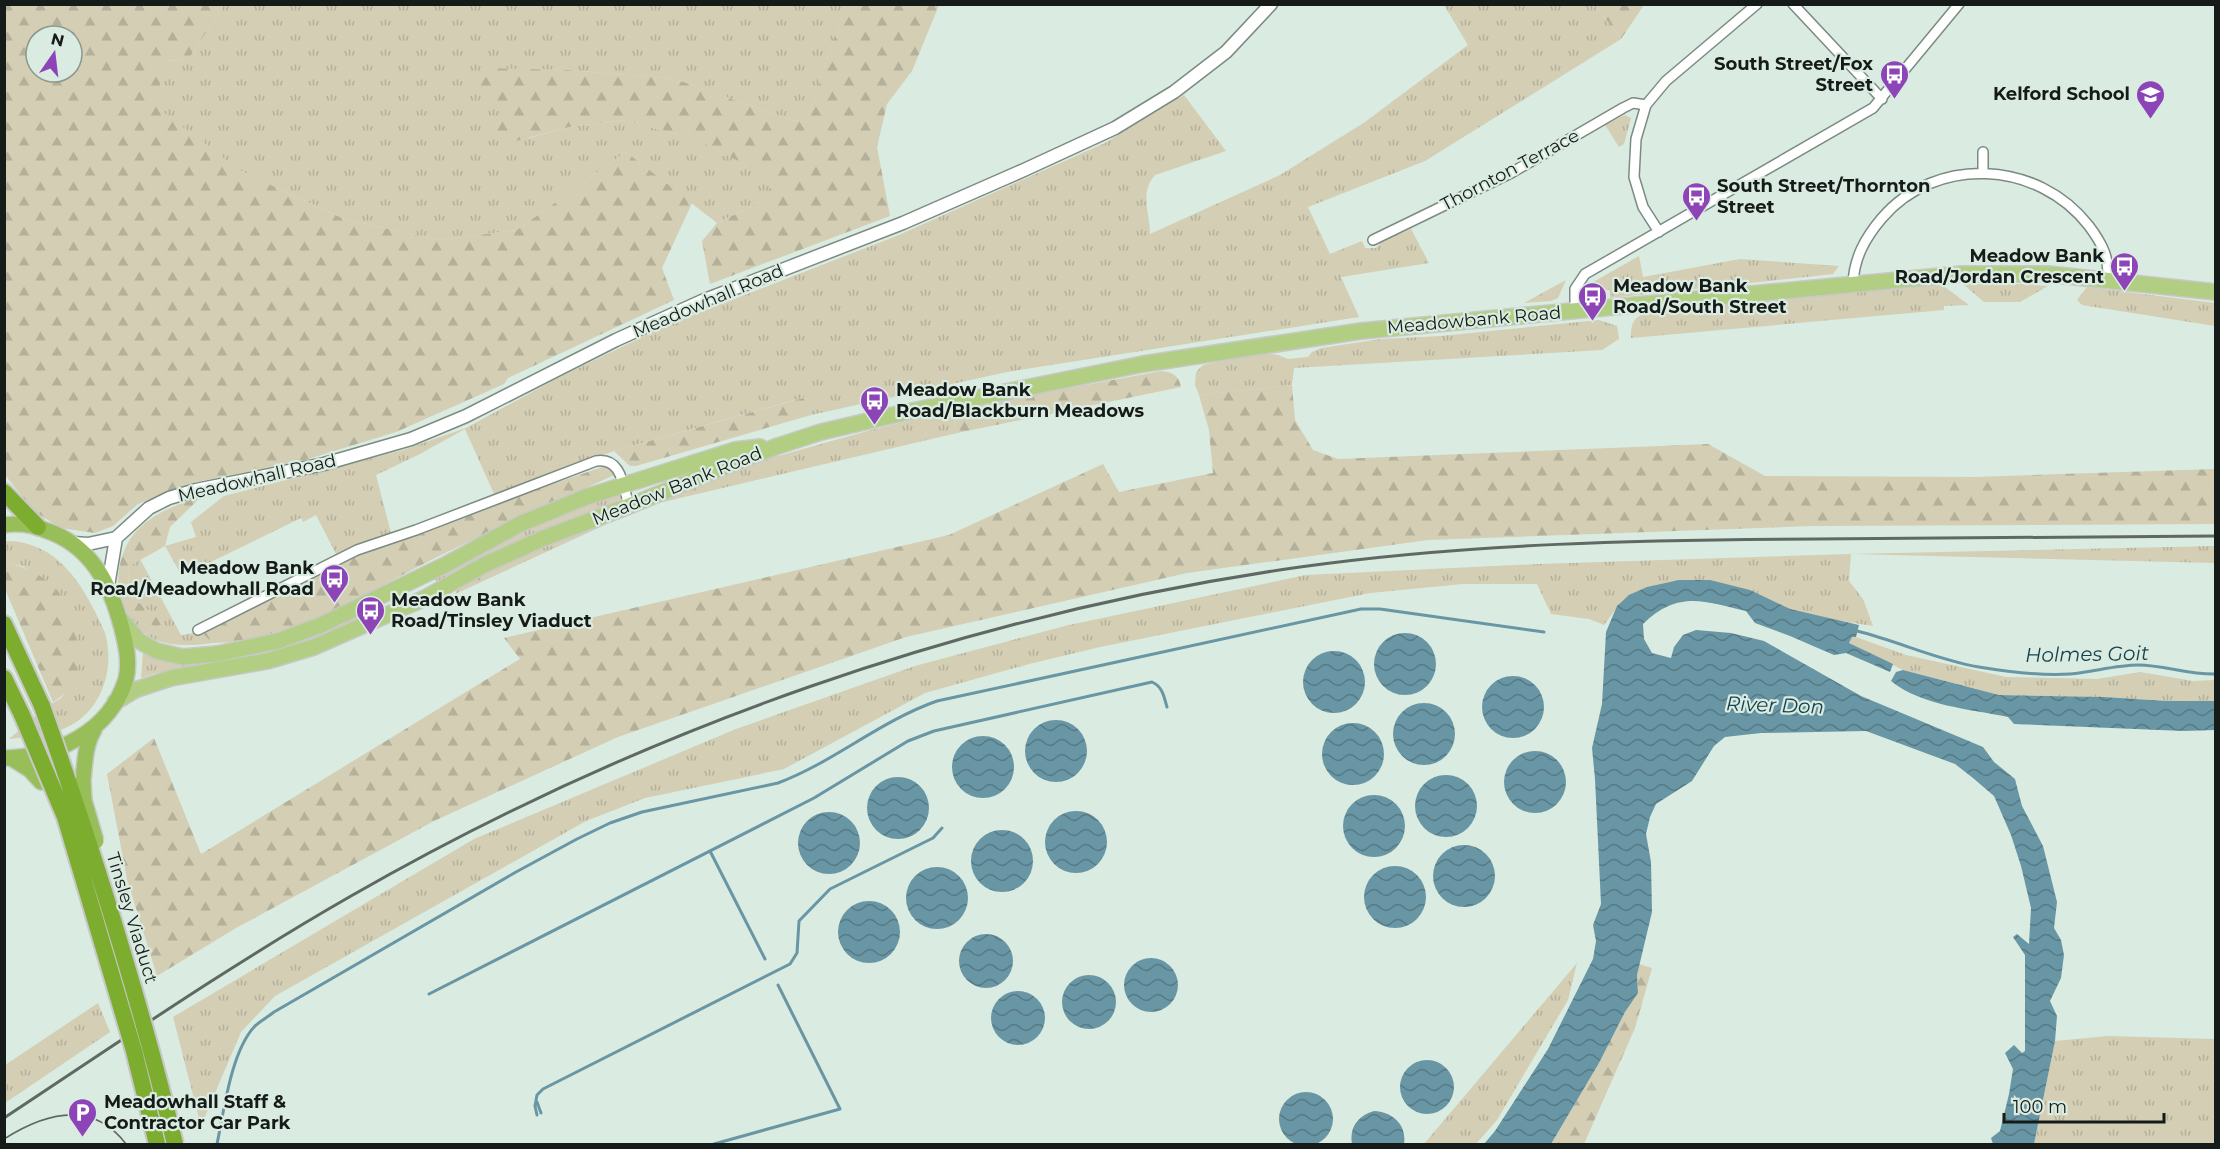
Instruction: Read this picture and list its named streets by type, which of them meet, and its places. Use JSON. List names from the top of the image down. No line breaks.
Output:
{"streets":{"highway":["Tinsley Viaduct"],"main road":["Meadowbank Road","Meadow Bank Road"],"street":["Thornton Terrace","Meadowhall Road"]},"crossings":[["Meadowbank Road","Meadow Bank Road"]],"water":["Holmes Goit","River Don"],"places":{"bus stop":["South Street/Fox Street","South Street/Thornton Street","Meadow Bank Road/Jordan Crescent","Meadow Bank Road/South Street","Meadow Bank Road/Blackburn Meadows","Meadow Bank Road/Meadowhall Road","Meadow Bank Road/Tinsley Viaduct"],"school or university":["Kelford School"],"parking":["Meadowhall Staff & Contractor Car Park"]},"scale_bar":"100 m","north":"top"}
